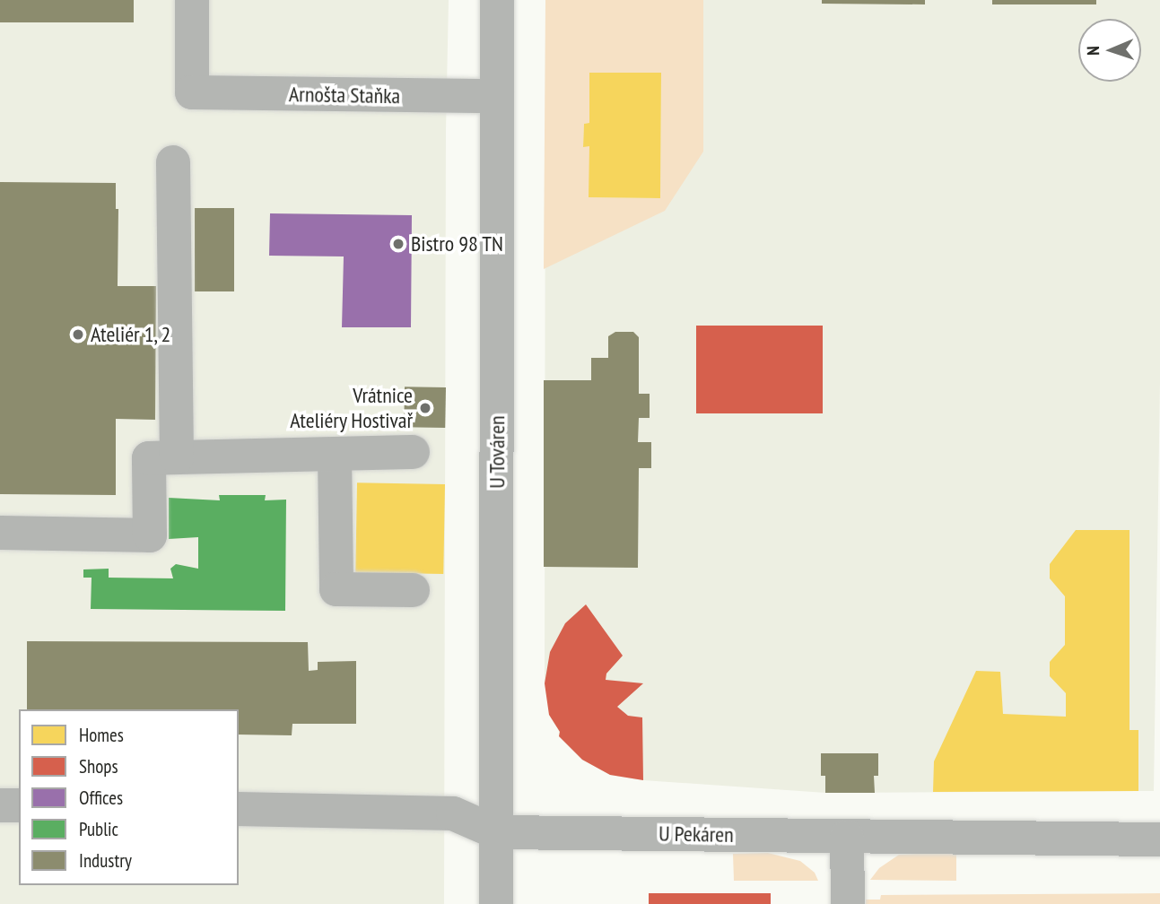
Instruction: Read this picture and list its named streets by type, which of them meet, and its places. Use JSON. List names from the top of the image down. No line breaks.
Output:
{"streets":{"street":["Arnošta Staňka","U Továren","U Pekáren"]},"crossings":[["Arnošta Staňka","U Továren"],["U Továren","U Pekáren"]],"places":["Bistro 98 TN","Ateliér 1, 2","Vrátnice Ateliéry Hostivař"],"legend":["Homes","Shops","Offices","Public","Industry"],"north":"left"}
